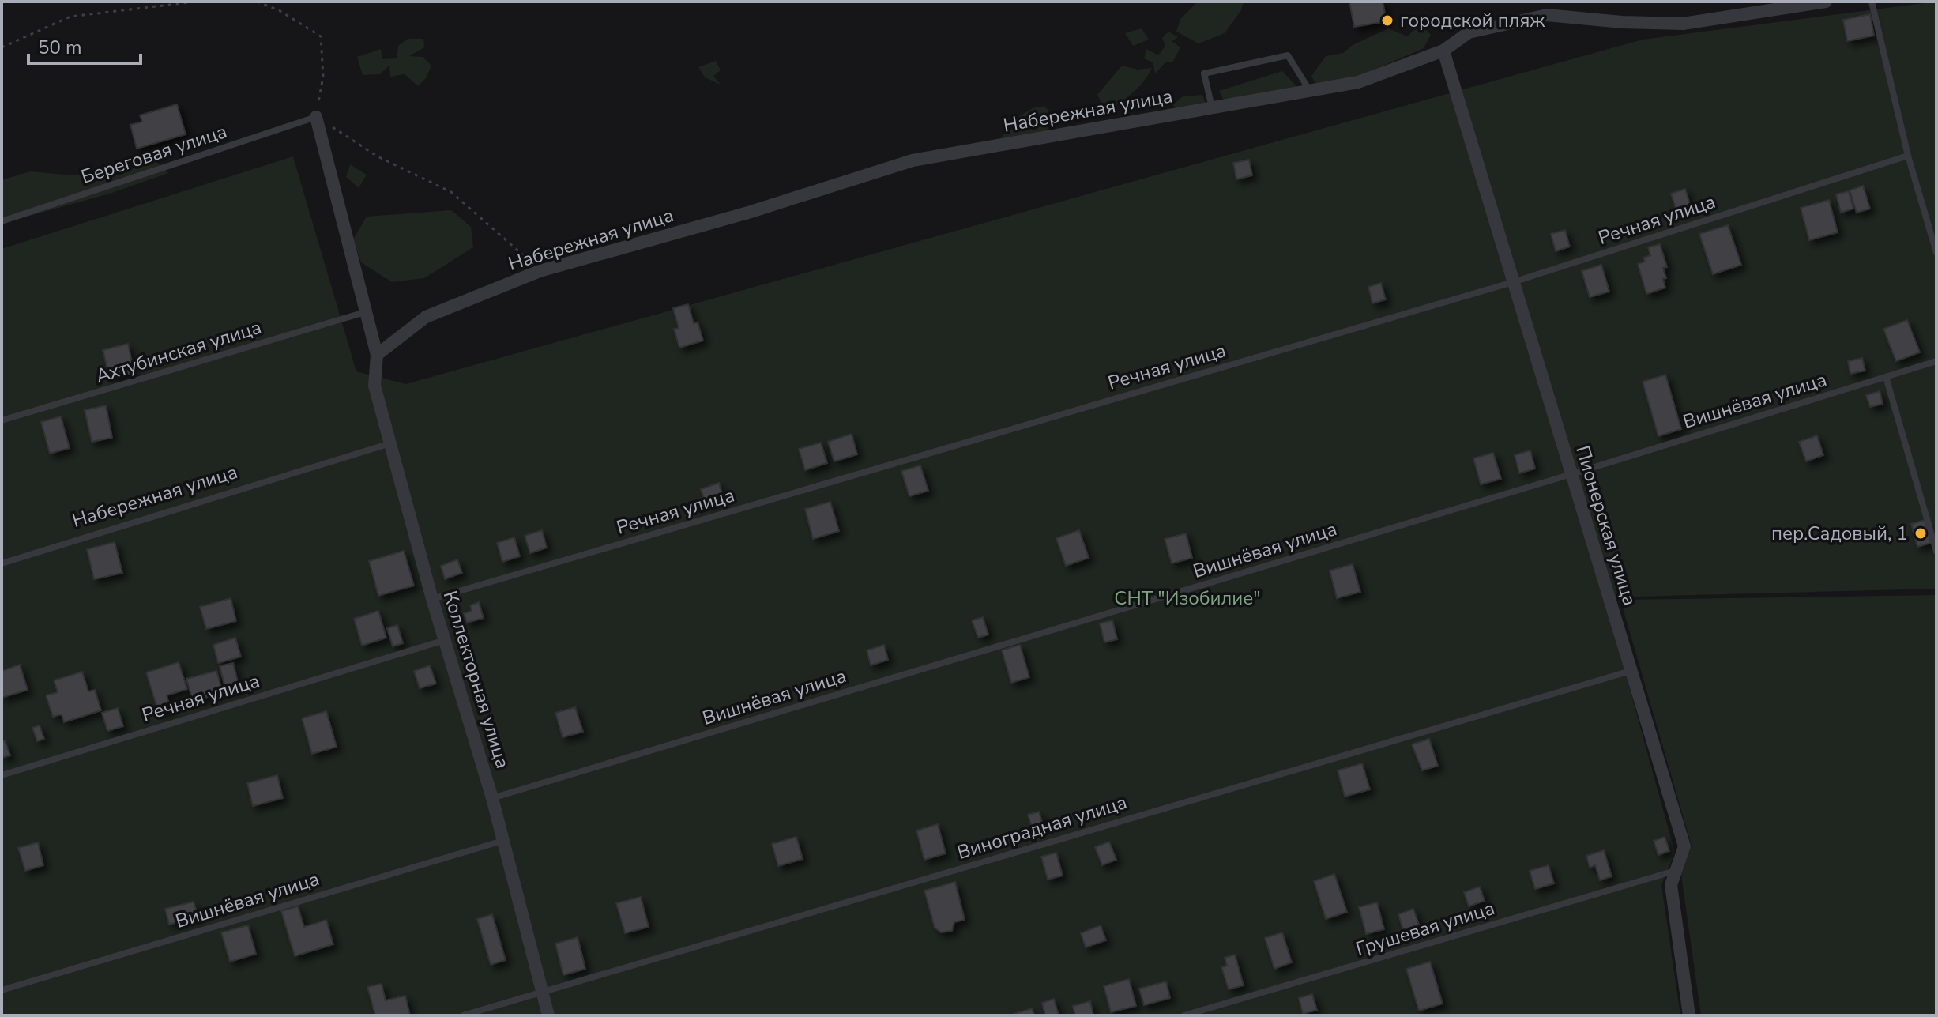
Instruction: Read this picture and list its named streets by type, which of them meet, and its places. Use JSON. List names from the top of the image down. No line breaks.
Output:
{"streets":{"street":["Набережная улица","Пионерская улица","Коллекторная улица"],"lane":["Береговая улица","Речная улица","Ахтубинская улица","Вишнёвая улица","Виноградная улица","Грушевая улица"]},"crossings":[["Набережная улица","Пионерская улица"],["Набережная улица","Коллекторная улица"],["Береговая улица","Коллекторная улица"],["Речная улица","Пионерская улица"],["Речная улица","Коллекторная улица"],["Ахтубинская улица","Коллекторная улица"],["Вишнёвая улица","Пионерская улица"],["Вишнёвая улица","Коллекторная улица"],["Пионерская улица","Виноградная улица"],["Пионерская улица","Грушевая улица"],["Коллекторная улица","Виноградная улица"]],"parks":["СНТ \"Изобилие\""],"places":["городской пляж","пер.Садовый, 1"],"scale_bar":"50 m"}
